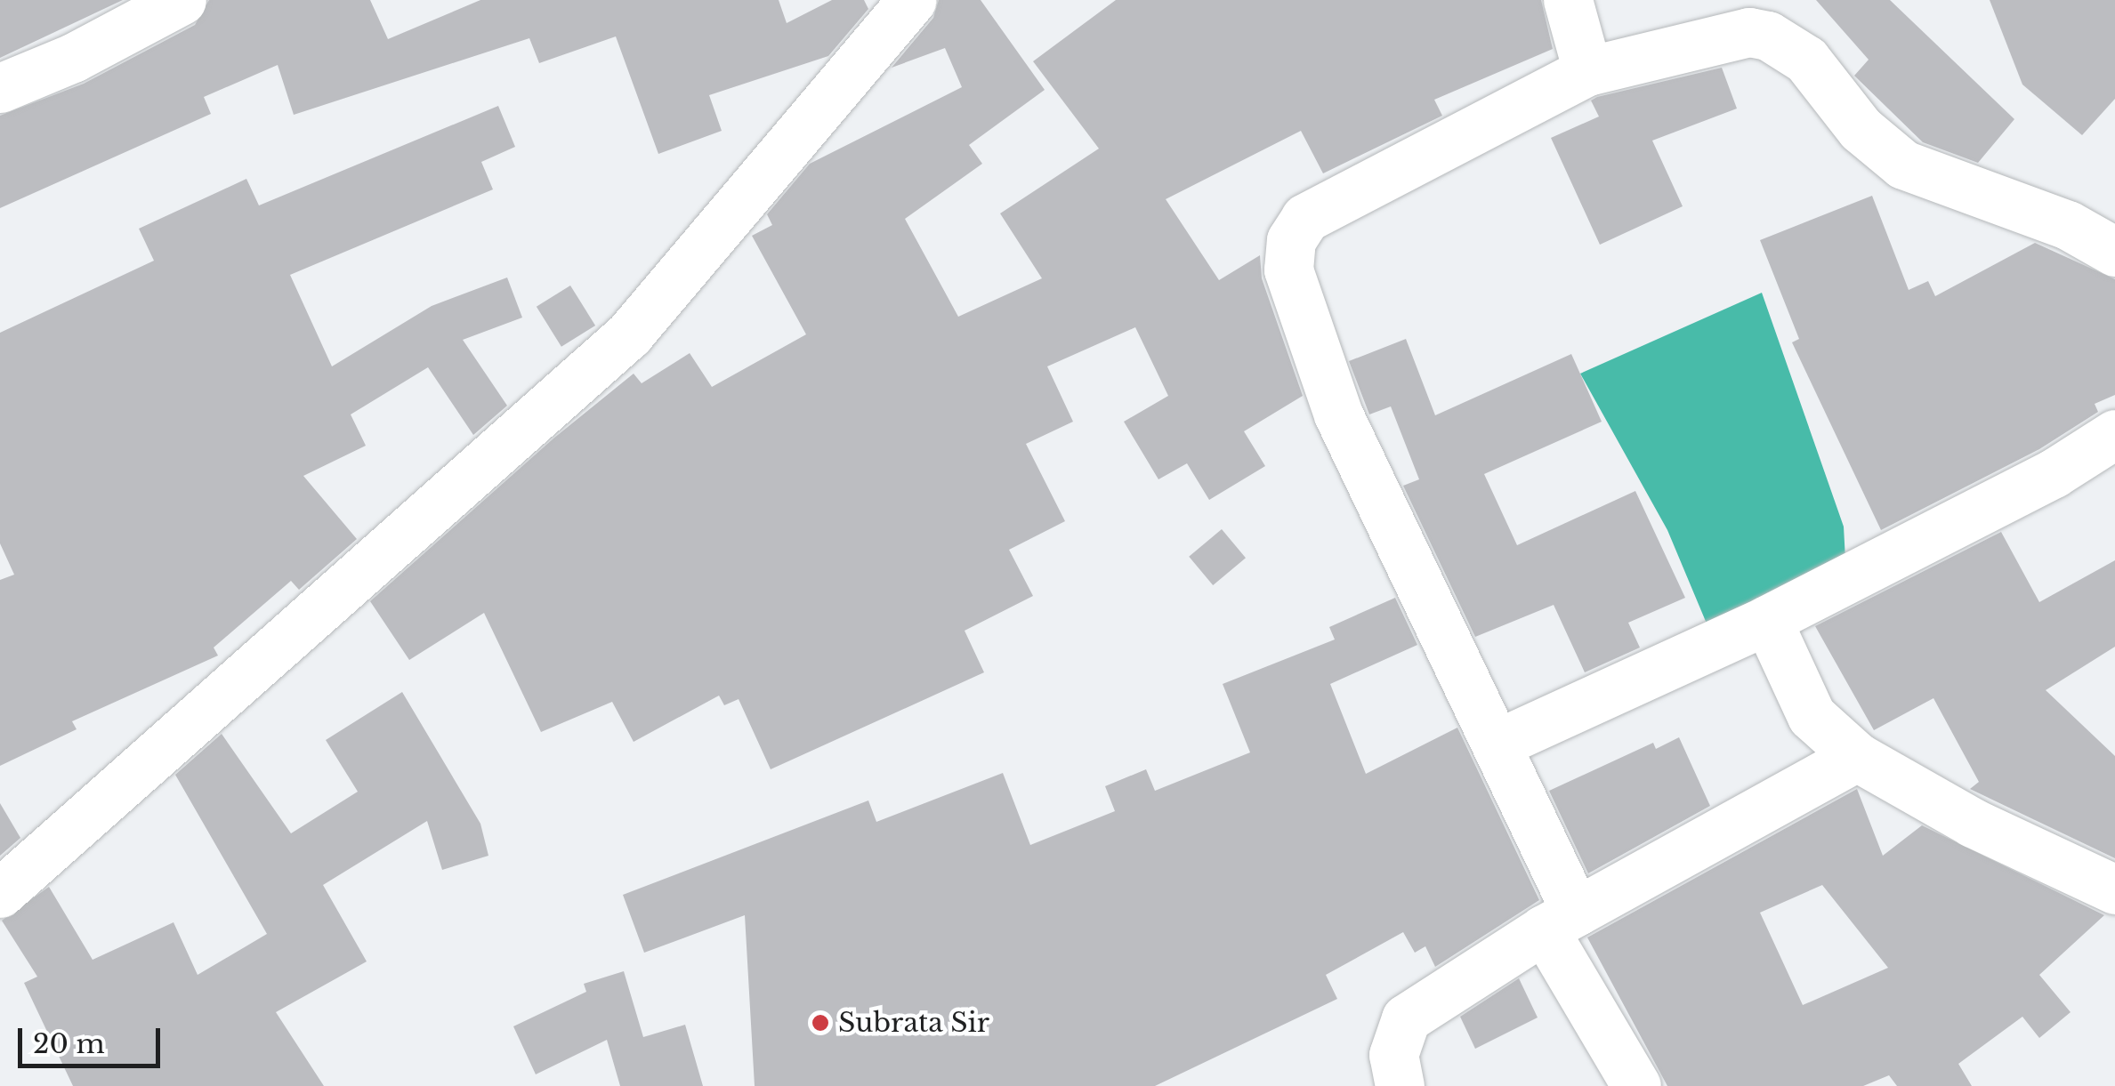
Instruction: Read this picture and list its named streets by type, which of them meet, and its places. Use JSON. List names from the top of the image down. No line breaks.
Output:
{"places":["Subrata Sir"],"scale_bar":"20 m"}
